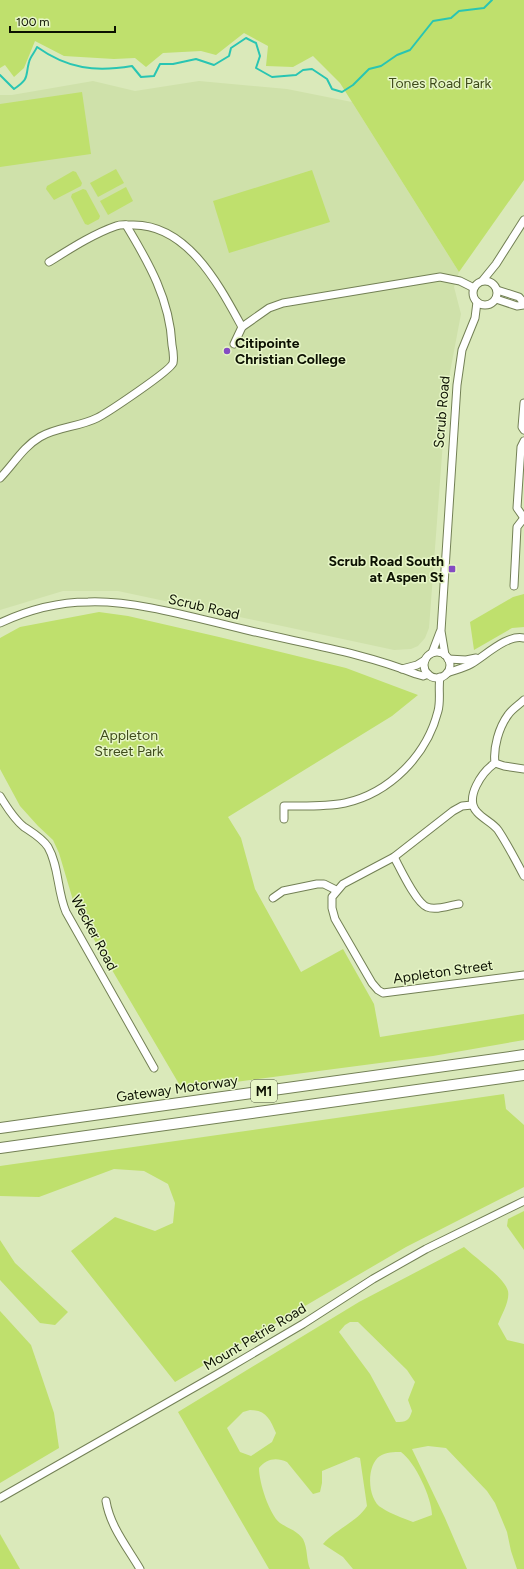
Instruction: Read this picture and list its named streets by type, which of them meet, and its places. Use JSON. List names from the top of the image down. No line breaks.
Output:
{"streets":{"highway":["Gateway Motorway","M1"],"street":["Scrub Road","Wecker Road","Appleton Street","Mount Petrie Road"]},"parks":["Tones Road Park","Appleton Street Park"],"places":{"other":["Citipointe Christian College"],"transit":["Scrub Road South at Aspen St"]},"scale_bar":"100 m"}
